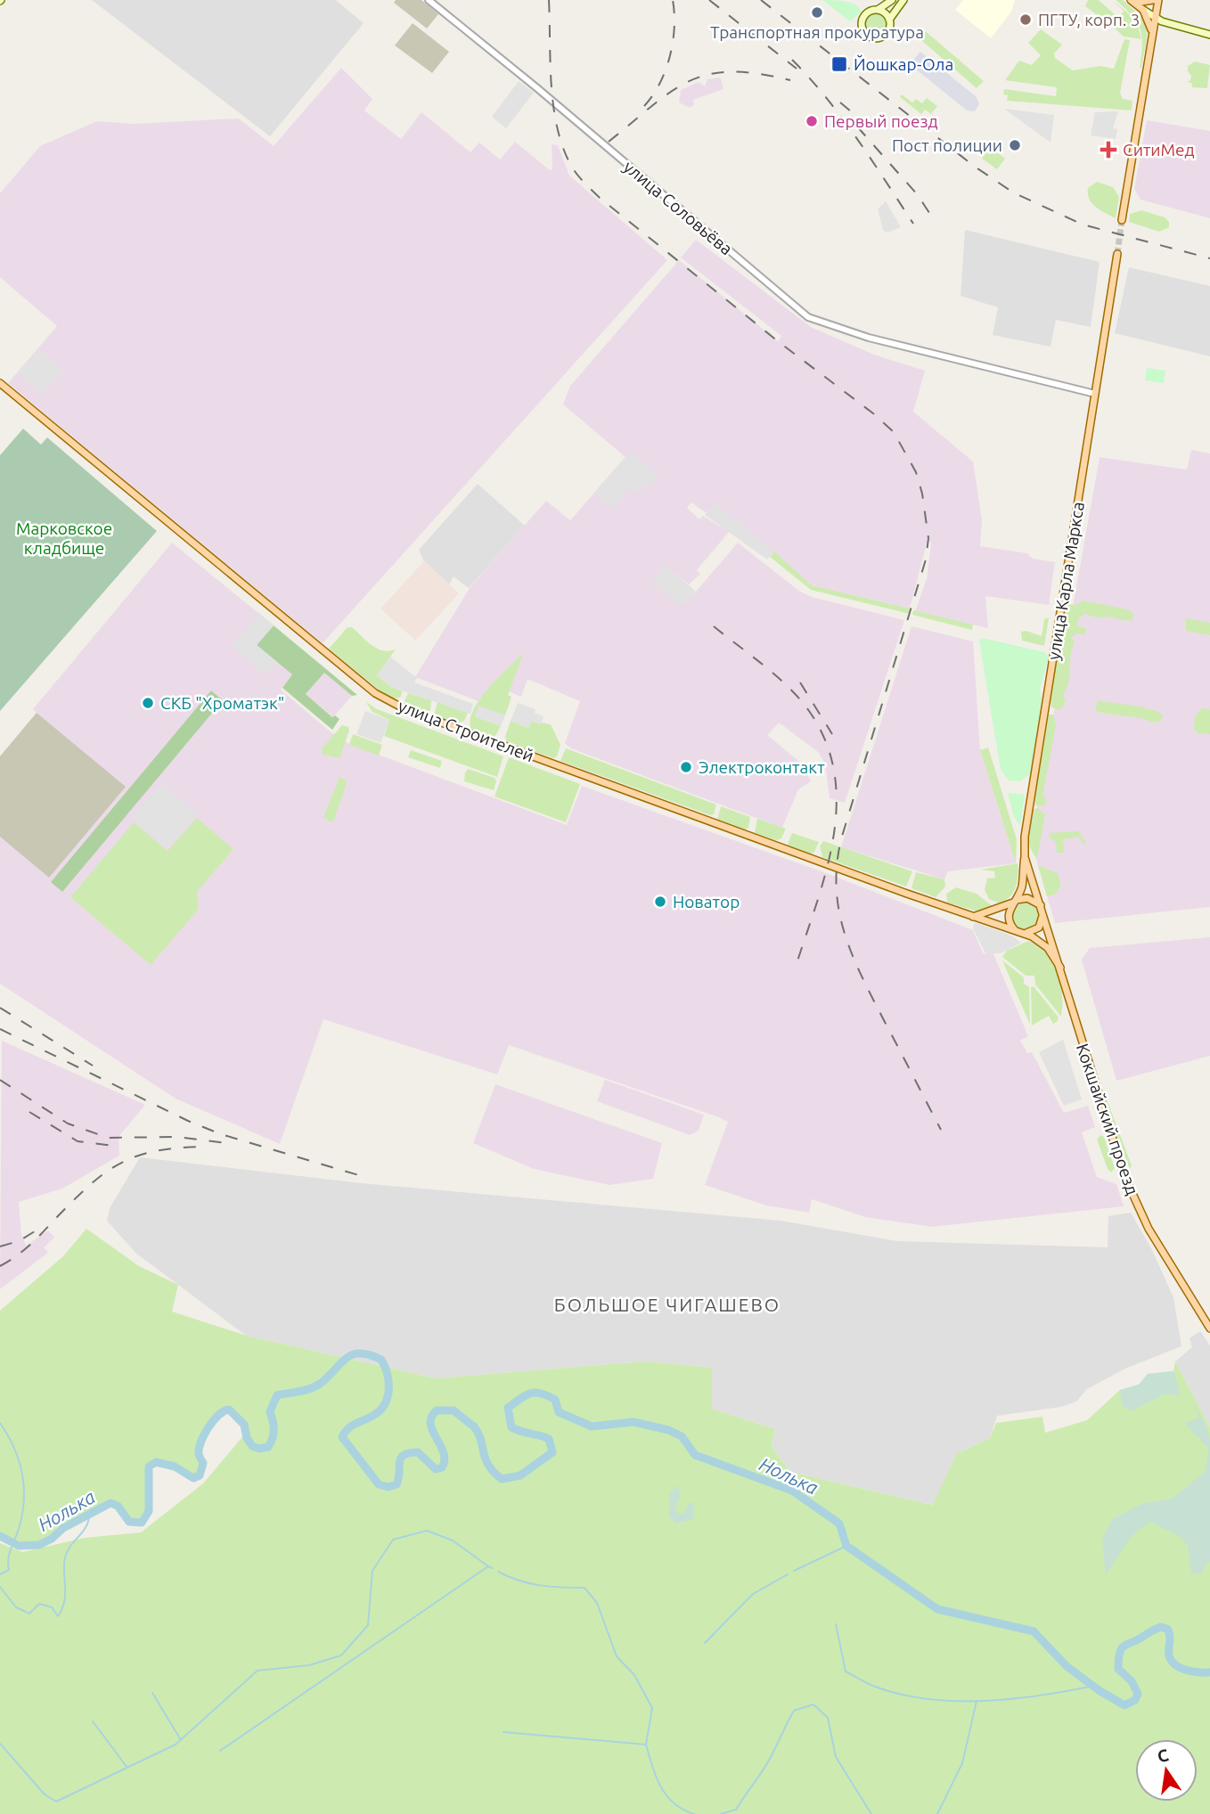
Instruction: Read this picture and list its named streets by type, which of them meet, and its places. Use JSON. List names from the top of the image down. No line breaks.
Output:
{"streets":{"main road":["улица Карла Маркса","улица Строителей","Кокшайский проезд"],"street":["улица Соловьёва"]},"crossings":[["улица Соловьёва","улица Карла Маркса"],["улица Карла Маркса","улица Строителей"],["улица Карла Маркса","Кокшайский проезд"],["улица Строителей","Кокшайский проезд"]],"districts":["БОЛЬШОЕ ЧИГАШЕВО"],"water":["Нолька"],"parks":["Марковское кладбище"],"places":{"other":["Транспортная прокуратура","ПГТУ, корп. 3","Первый поезд","Пост полиции","СКБ \"Хроматэк\"","Электроконтакт","Новатор"],"transit":["Йошкар-Ола"],"health":["СитиМед"]},"north":"top"}
